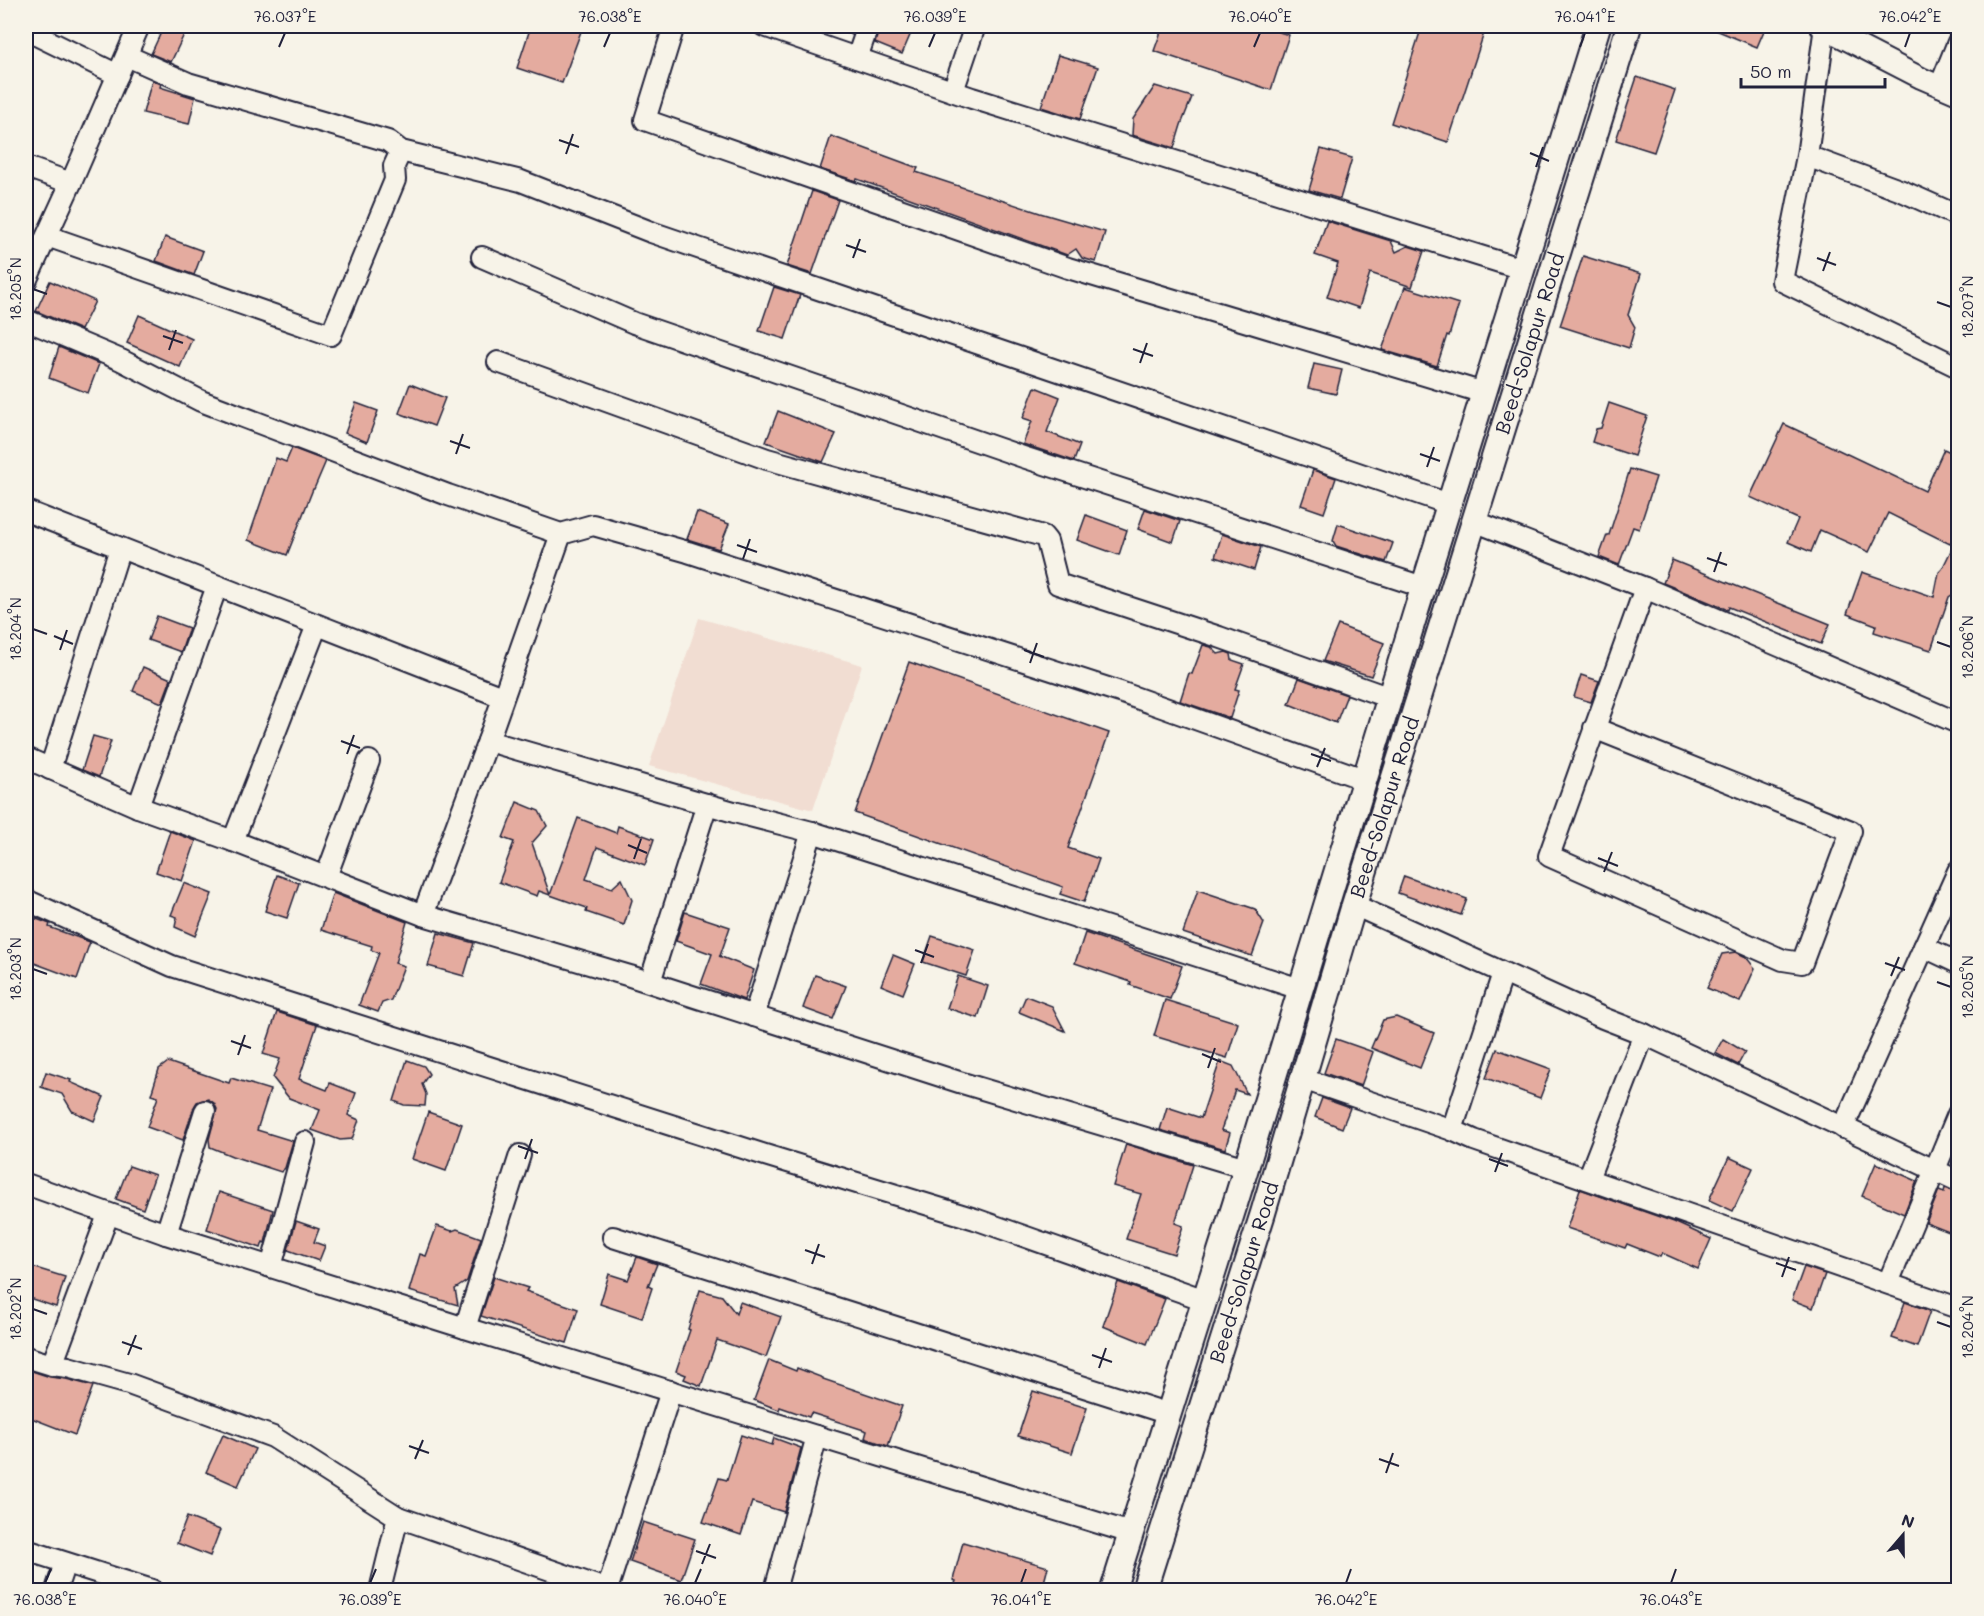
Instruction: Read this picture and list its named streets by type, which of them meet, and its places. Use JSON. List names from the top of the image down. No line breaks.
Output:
{"streets":{"main road":["Beed-Solapur Road"]},"scale_bar":"50 m","north":"top","coordinates":["76.037°E","76.038°E","76.039°E","76.040°E","76.041°E","76.042°E","18.205°N","18.207°N","18.204°N","18.206°N","18.203°N","18.202°N","76.043°E"]}
